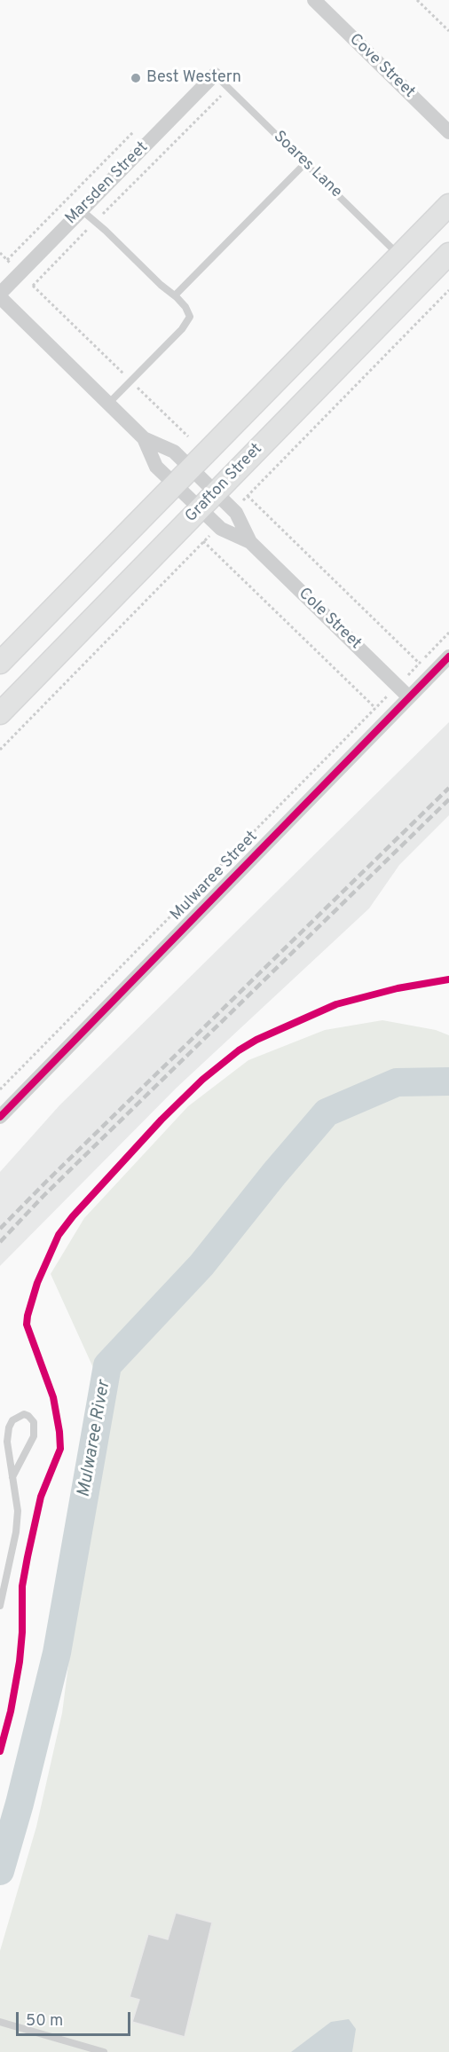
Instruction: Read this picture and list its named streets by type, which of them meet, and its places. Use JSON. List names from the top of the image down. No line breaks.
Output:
{"streets":{"street":["Cove Street","Marsden Street","Grafton Street","Cole Street","Mulwaree Street"],"lane":["Soares Lane"]},"crossings":[["Soares Lane","Marsden Street"],["Marsden Street","Cole Street"],["Grafton Street","Cole Street"],["Cole Street","Mulwaree Street"]],"water":["Mulwaree River"],"places":["Best Western"],"scale_bar":"50 m"}
